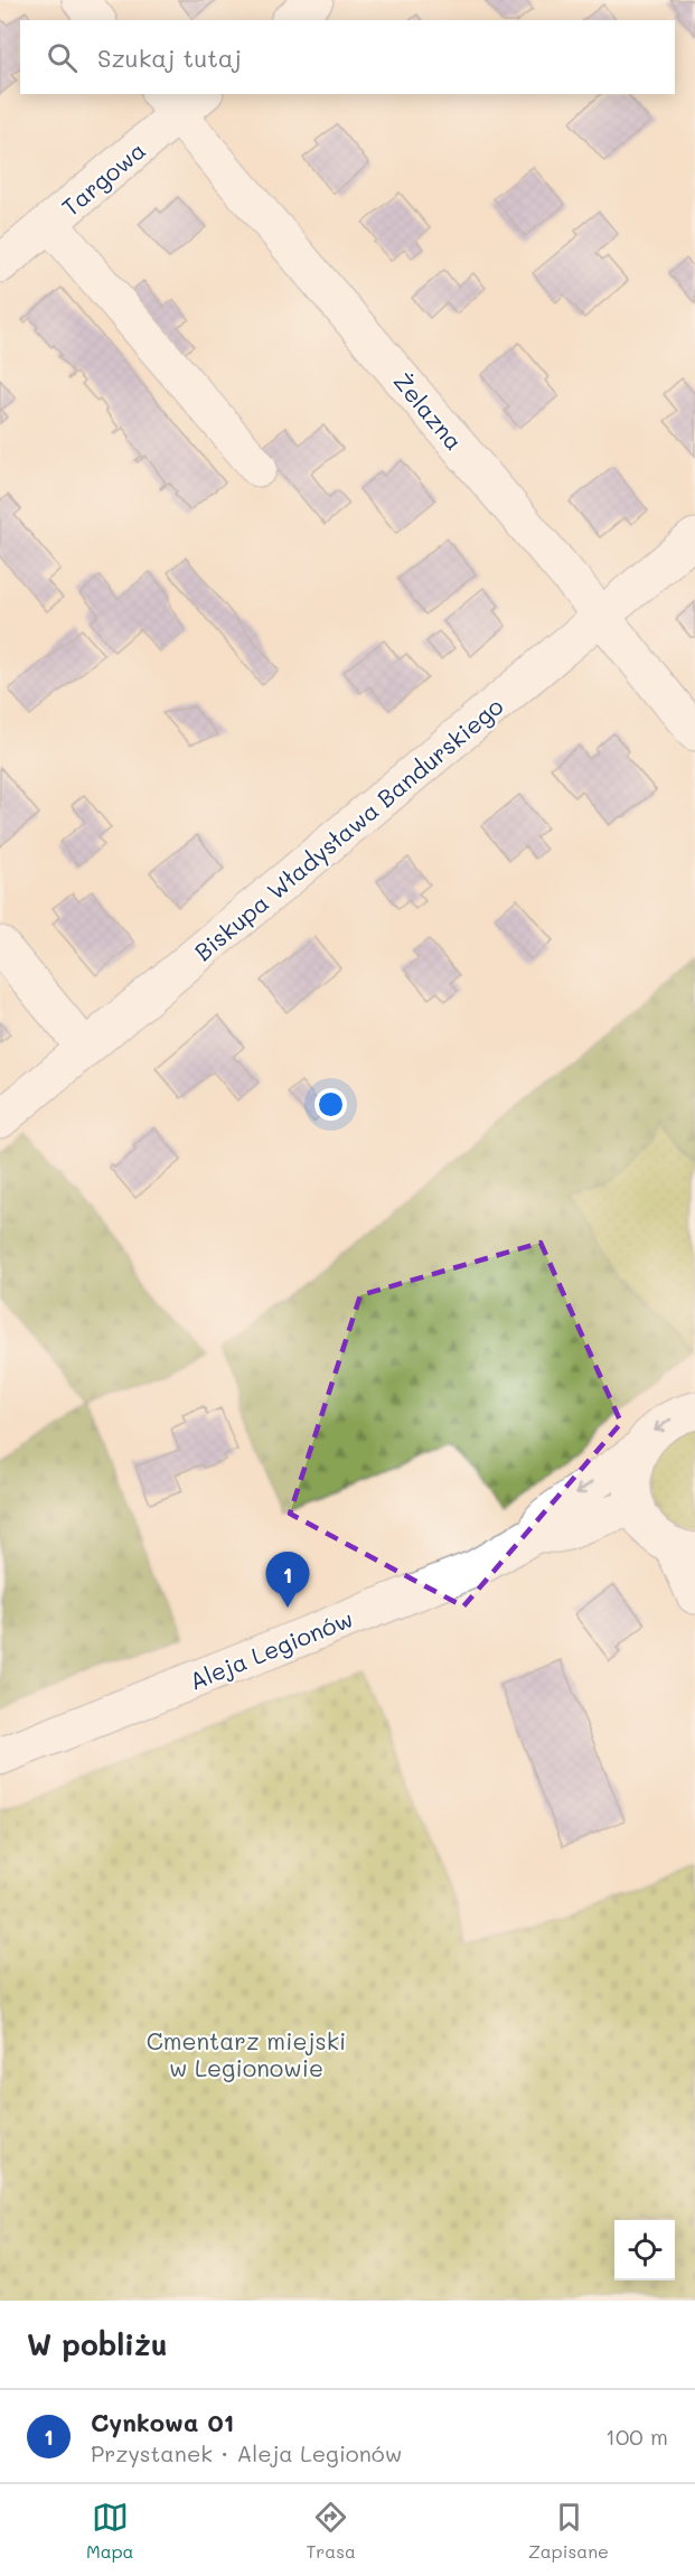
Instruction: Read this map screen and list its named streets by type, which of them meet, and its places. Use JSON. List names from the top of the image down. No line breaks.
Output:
{"streets":{"street":["Targowa","Żelazna","Biskupa Władysława Bandurskiego","Aleja Legionów"]},"crossings":[["Targowa","Żelazna"],["Żelazna","Biskupa Władysława Bandurskiego"]],"parks":["Cmentarz miejski w Legionowie"],"page":{"search":"Szukaj tutaj","pins":"1","heading":"W pobliżu","list":[{"mark":"1","name":"Cynkowa 01","note":"Przystanek · Aleja Legionów","value":"100 m"}],"nav":["Mapa","Trasa","Zapisane"]}}
